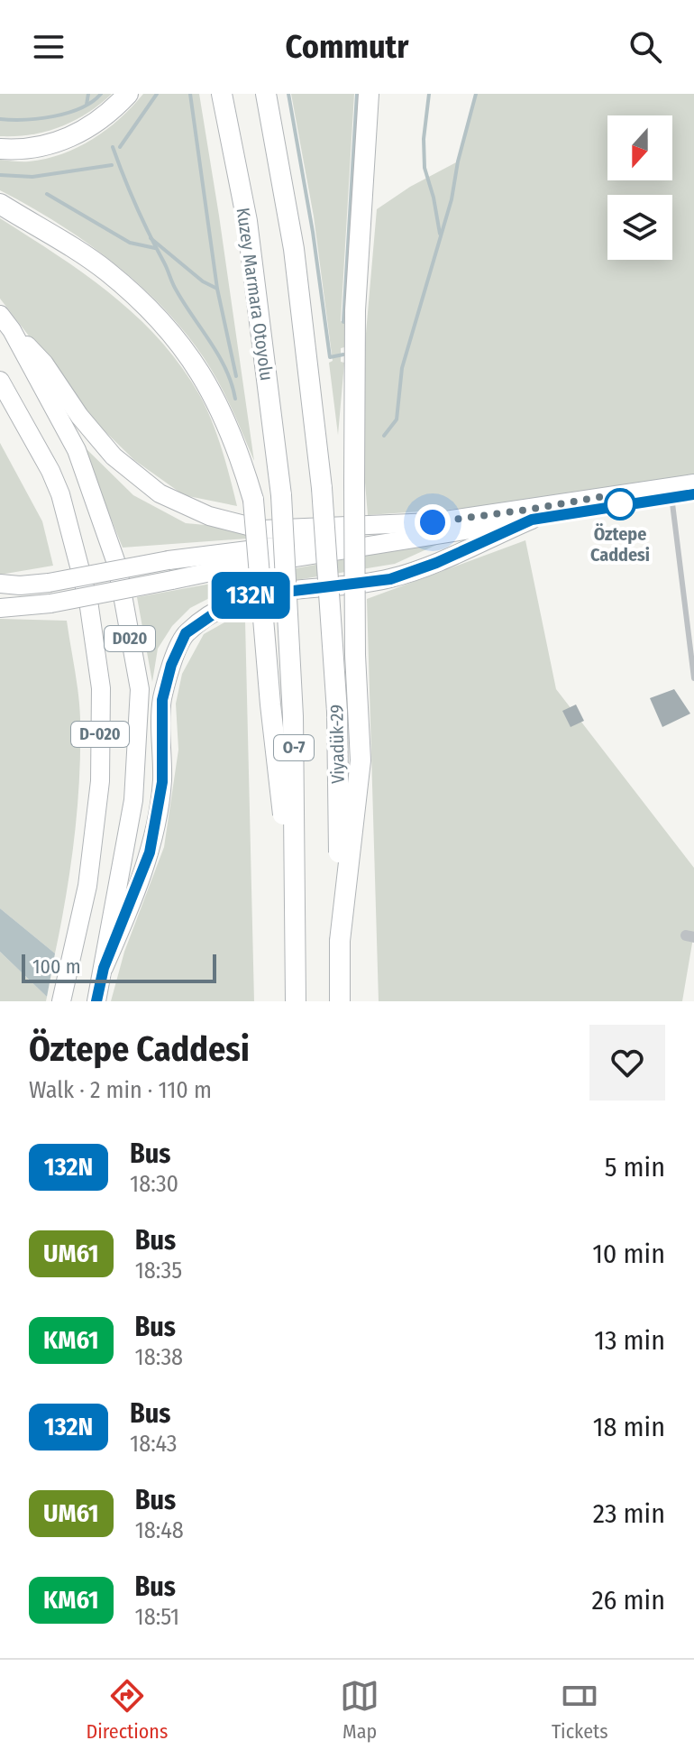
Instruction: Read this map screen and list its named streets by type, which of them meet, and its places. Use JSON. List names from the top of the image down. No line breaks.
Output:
{"streets":{"highway":["Kuzey Marmara Otoyolu","Viyadük-29","O-7"],"main road":["D020","D-020"]},"crossings":[["Kuzey Marmara Otoyolu","O-7"]],"places":["Öztepe Caddesi"],"lines":["bus line 132N"],"scale_bar":"100 m","north":"bottom","page":{"header":"Commutr","on_map":"132N","scale":"100 m","heading":["Öztepe Caddesi","Walk · 2 min · 110 m"],"list":[{"mark":"132N","name":"Bus","note":"18:30","value":"5 min"},{"mark":"UM61","name":"Bus","note":"18:35","value":"10 min"},{"mark":"KM61","name":"Bus","note":"18:38","value":"13 min"},{"mark":"132N","name":"Bus","note":"18:43","value":"18 min"},{"mark":"UM61","name":"Bus","note":"18:48","value":"23 min"},{"mark":"KM61","name":"Bus","note":"18:51","value":"26 min"}],"tabs":["Directions","Map","Tickets"]}}
